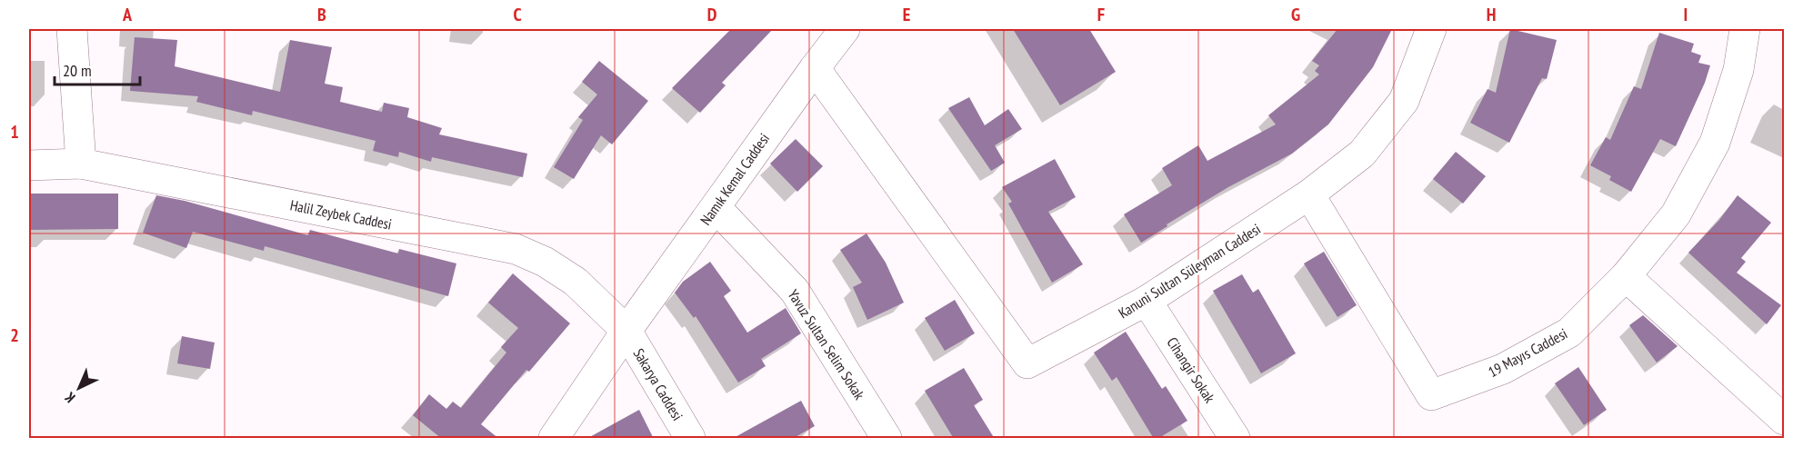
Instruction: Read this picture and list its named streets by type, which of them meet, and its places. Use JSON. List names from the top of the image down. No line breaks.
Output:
{"streets":{"street":["Namık Kemal Caddesi","Halil Zeybek Caddesi","Kanuni Sultan Süleyman Caddesi","Yavuz Sultan Selim Sokak","19 Mayıs Caddesi","Cihangir Sokak","Sakarya Caddesi"]},"crossings":[["Namık Kemal Caddesi","Halil Zeybek Caddesi"],["Namık Kemal Caddesi","Kanuni Sultan Süleyman Caddesi"],["Namık Kemal Caddesi","Yavuz Sultan Selim Sokak"],["Namık Kemal Caddesi","Sakarya Caddesi"],["Halil Zeybek Caddesi","Sakarya Caddesi"],["Kanuni Sultan Süleyman Caddesi","19 Mayıs Caddesi"],["Kanuni Sultan Süleyman Caddesi","Cihangir Sokak"]],"scale_bar":"20 m","north":"bottom left","grid":{"columns":["A","B","C","D","E","F","G","H","I"],"rows":["1","2"]}}
